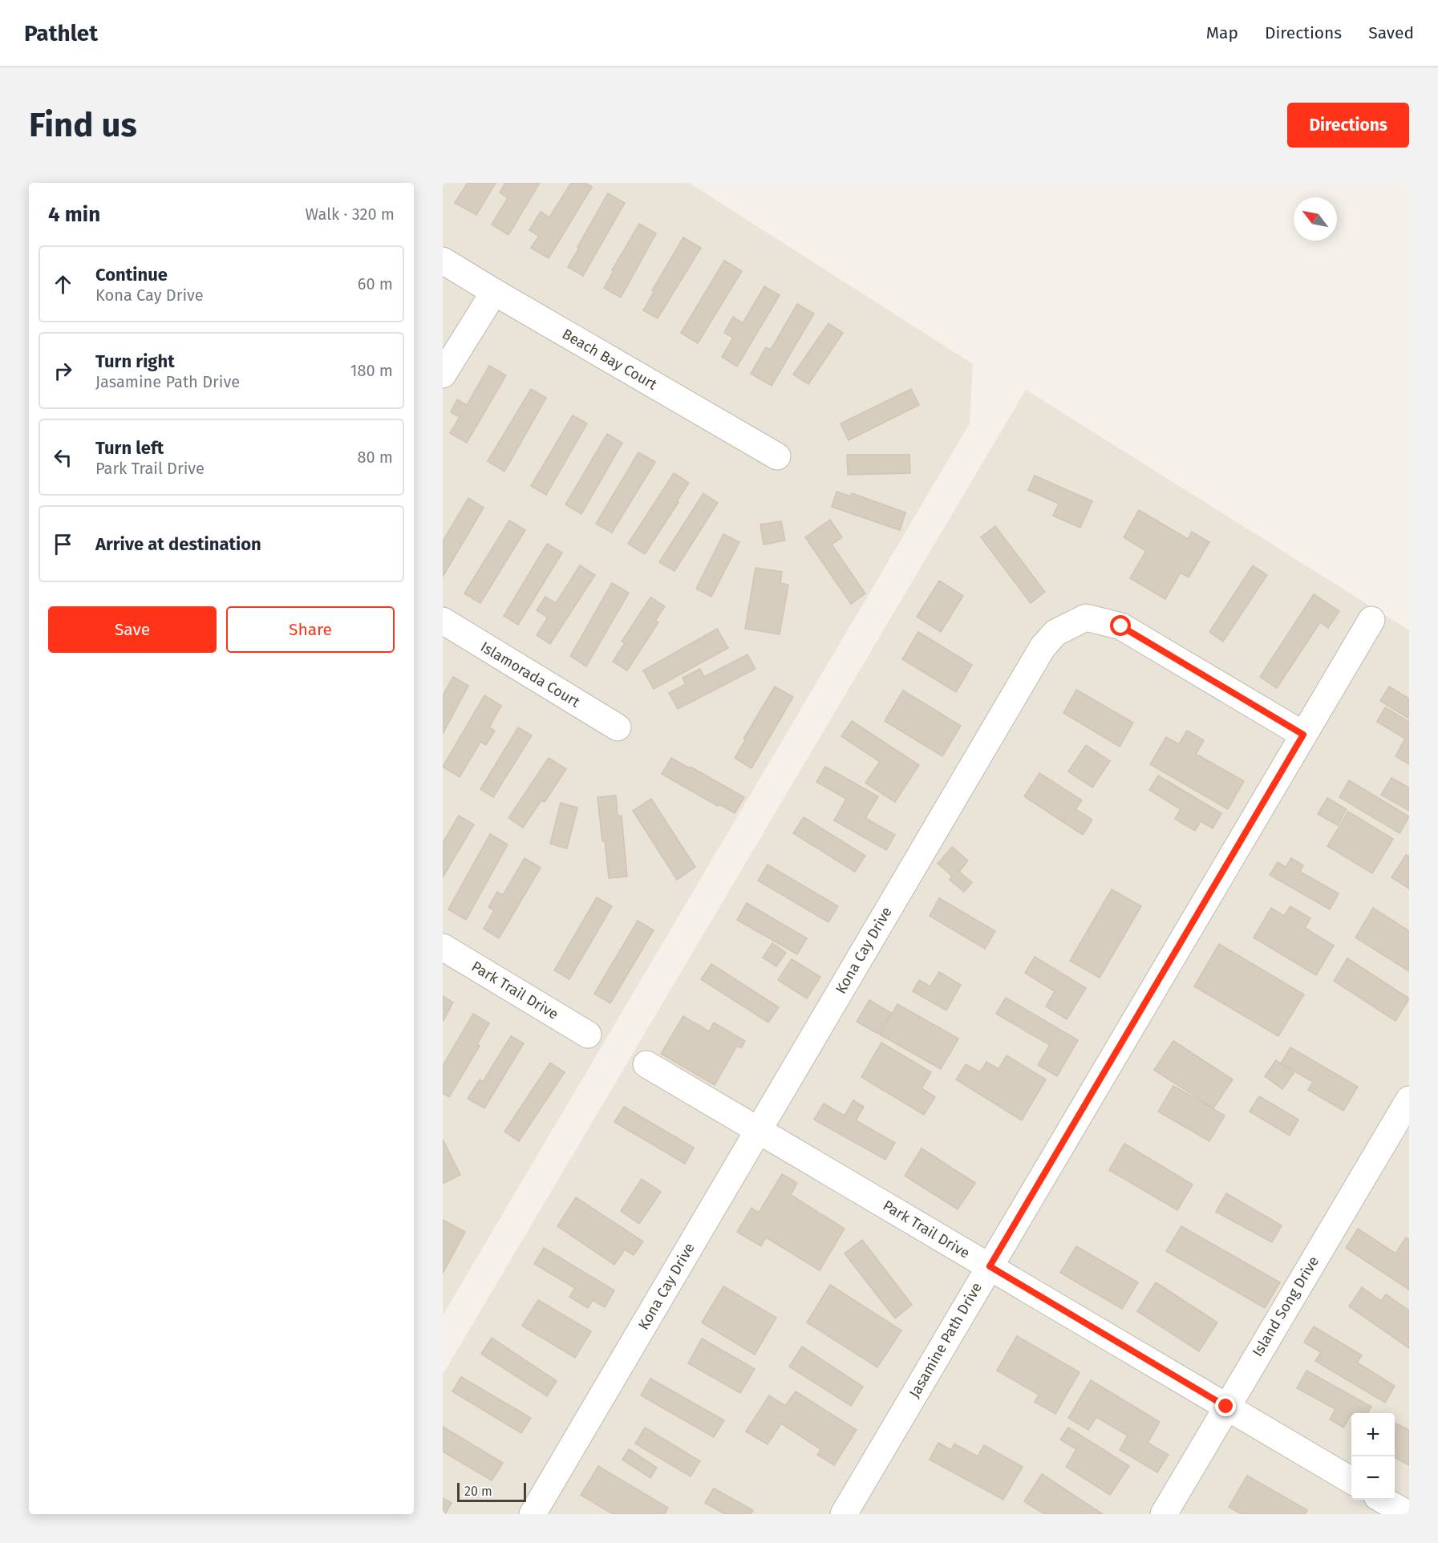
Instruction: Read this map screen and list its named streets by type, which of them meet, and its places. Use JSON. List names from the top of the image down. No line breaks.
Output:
{"streets":{"street":["Beach Bay Court","Islamorada Court","Kona Cay Drive","Park Trail Drive","Island Song Drive","Jasamine Path Drive"]},"crossings":[["Kona Cay Drive","Park Trail Drive"],["Kona Cay Drive","Jasamine Path Drive"],["Park Trail Drive","Island Song Drive"],["Park Trail Drive","Jasamine Path Drive"]],"scale_bar":"20 m","north":"top left","page":{"header":"Pathlet","nav":["Map","Directions","Saved"],"buttons":["Directions",["Save","Share"]],"title":"Find us","heading":["4 min","Walk · 320 m"],"list":[["Continue","Kona Cay Drive","60 m"],["Turn right","Jasamine Path Drive","180 m"],["Turn left","Park Trail Drive","80 m"],"Arrive at destination"],"map_buttons":["+","−"],"scale":"20 m"}}
